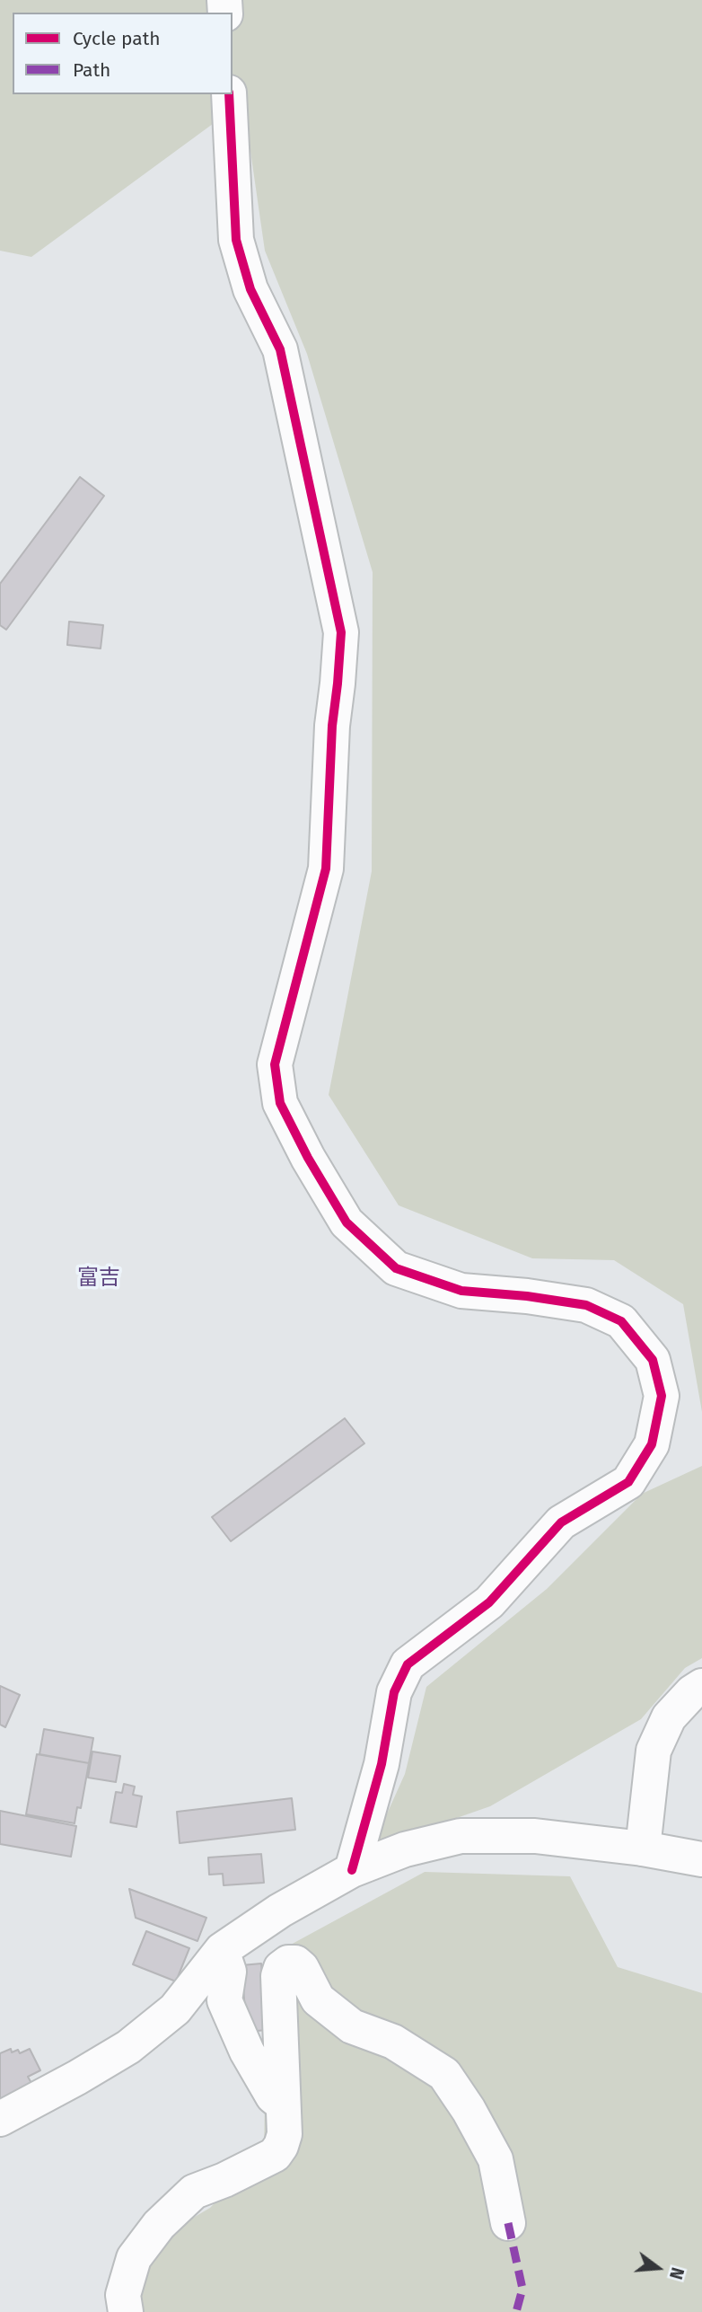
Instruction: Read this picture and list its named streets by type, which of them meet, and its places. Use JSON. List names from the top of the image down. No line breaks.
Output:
{"districts":["富吉"],"legend":["Cycle path","Path"],"north":"right"}
